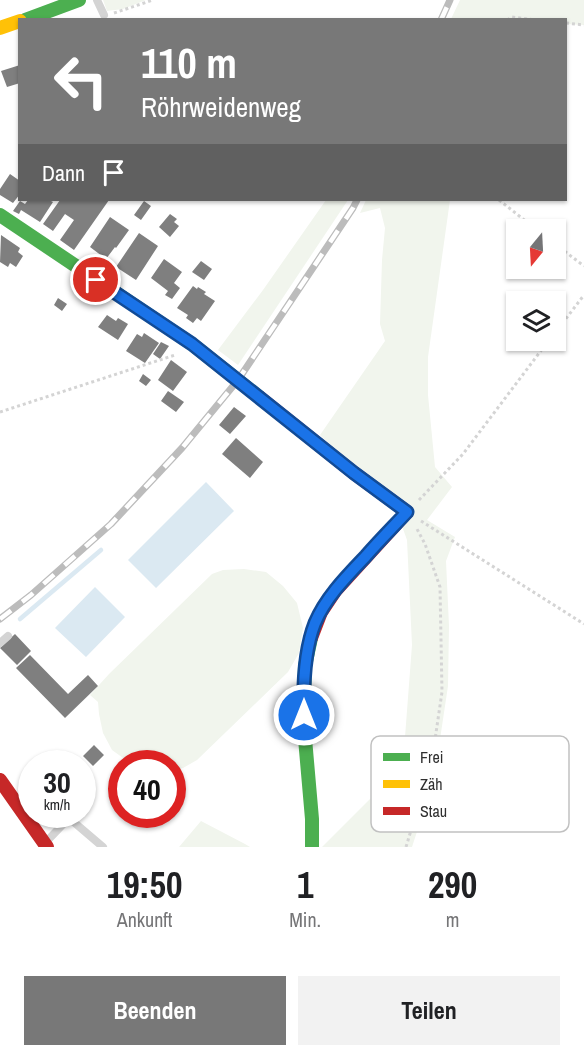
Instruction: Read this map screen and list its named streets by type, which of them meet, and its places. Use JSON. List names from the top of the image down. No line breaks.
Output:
{"legend":["Frei","Zäh","Stau"],"north":"bottom","page":{"turn":["110 m","Röhrweidenweg"],"then":"Dann","speed":"30 km/h","limit":"40","eta":["19:50","Ankunft","1","Min.","290","m"],"buttons":["Beenden","Teilen"]}}
